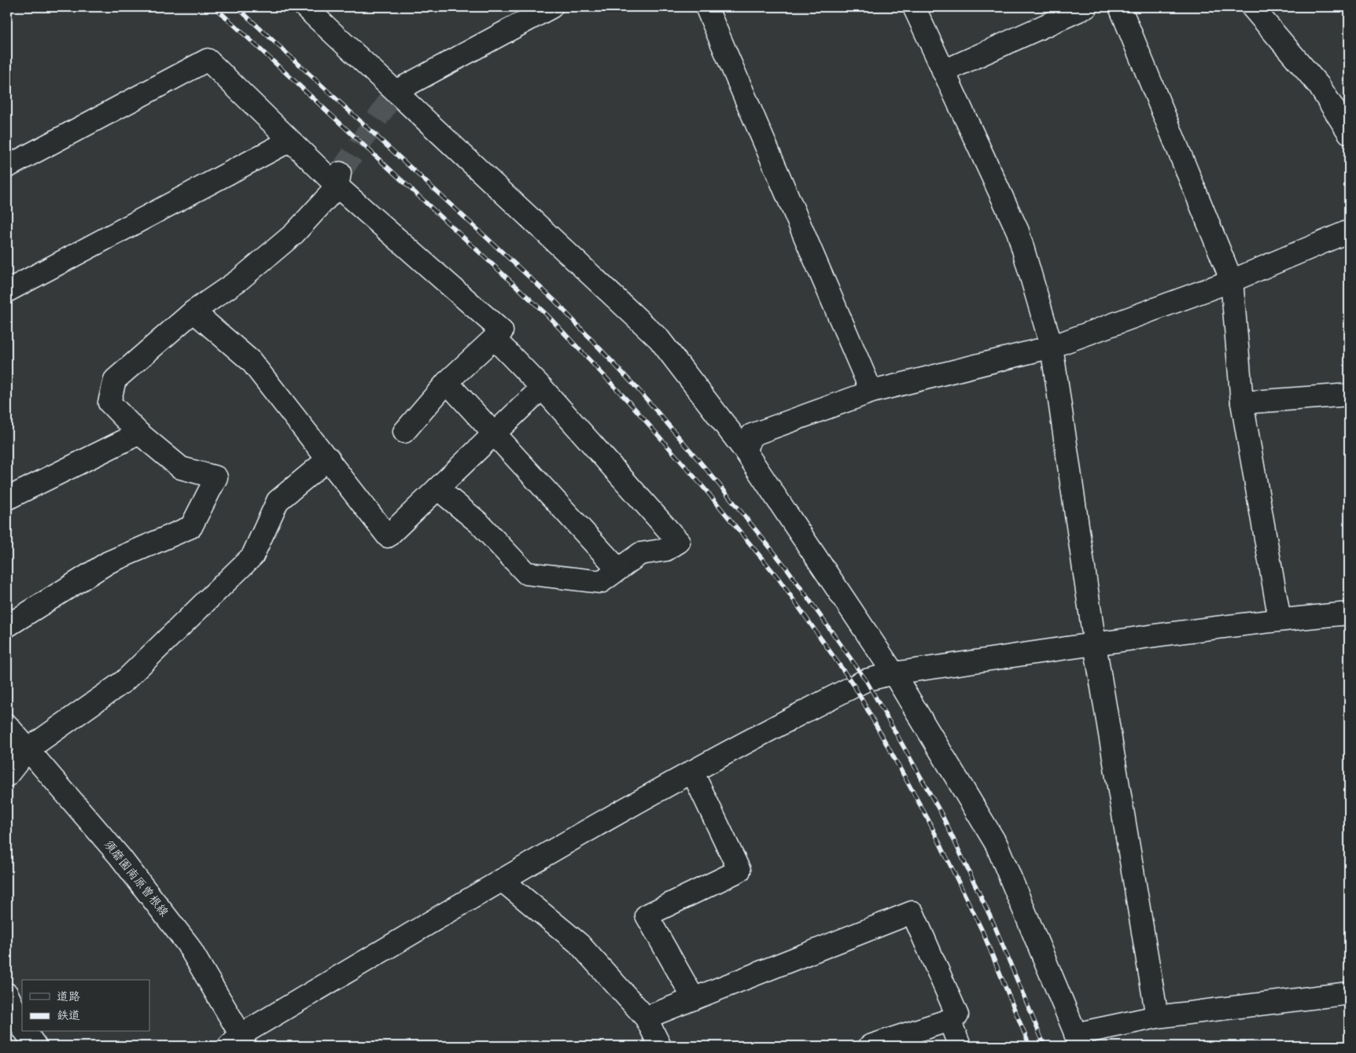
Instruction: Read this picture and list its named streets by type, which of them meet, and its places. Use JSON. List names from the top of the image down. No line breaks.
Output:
{"streets":{"street":["須磨園南原曽根線"]},"legend":["道路","鉄道"]}
